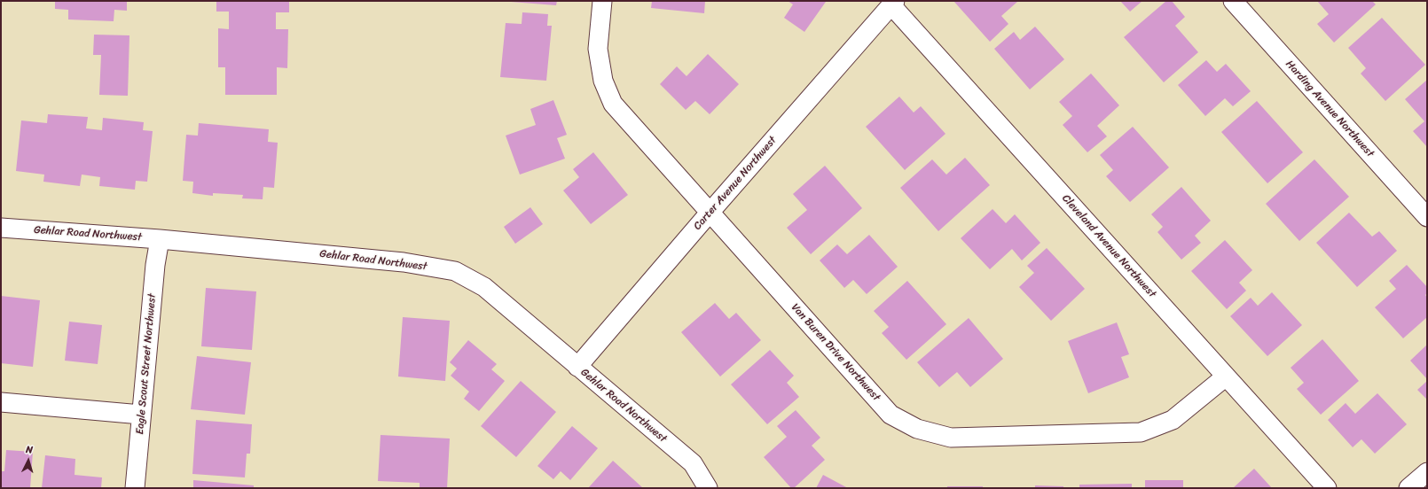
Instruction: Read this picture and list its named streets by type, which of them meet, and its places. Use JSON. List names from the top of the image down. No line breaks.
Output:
{"streets":{"street":["Harding Avenue Northwest","Carter Avenue Northwest","Gehlar Road Northwest","Cleveland Avenue Northwest","Van Buren Drive Northwest","Eagle Scout Street Northwest"]},"crossings":[["Carter Avenue Northwest","Gehlar Road Northwest"],["Carter Avenue Northwest","Cleveland Avenue Northwest"],["Carter Avenue Northwest","Van Buren Drive Northwest"],["Gehlar Road Northwest","Eagle Scout Street Northwest"],["Cleveland Avenue Northwest","Van Buren Drive Northwest"]],"north":"top"}
